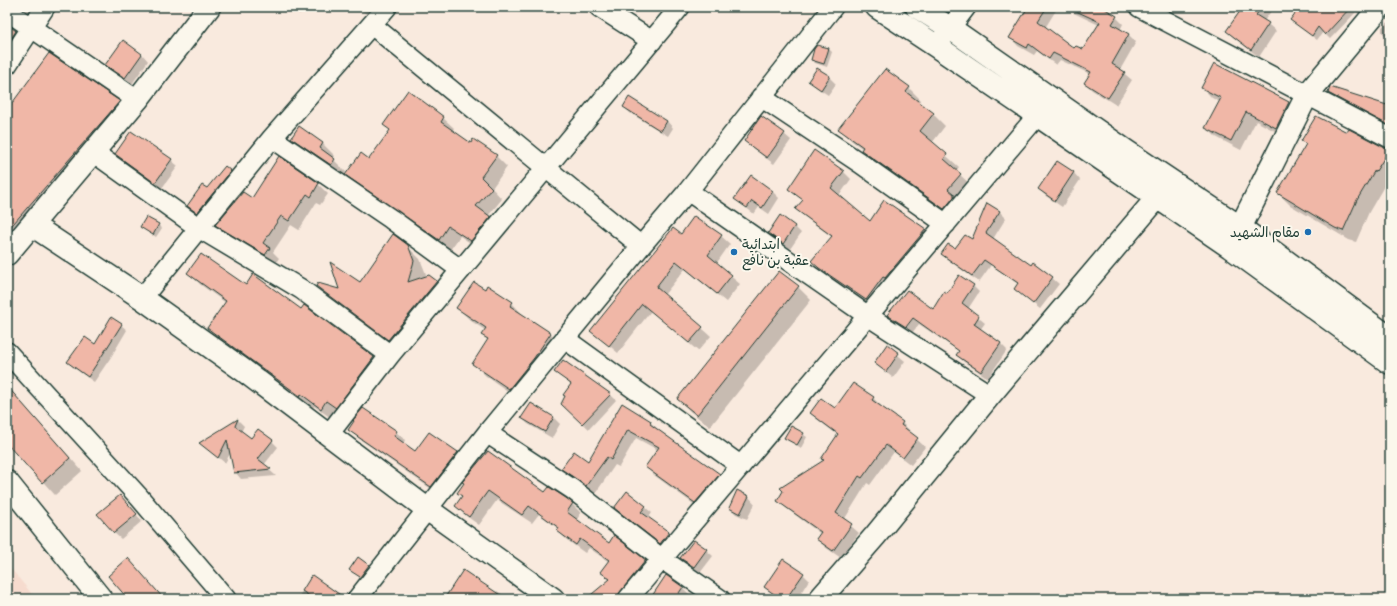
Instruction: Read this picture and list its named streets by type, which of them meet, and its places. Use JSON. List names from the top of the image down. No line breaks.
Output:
{"places":["مقام الشهيد","ابتدائية عقبة بن نافع"]}
